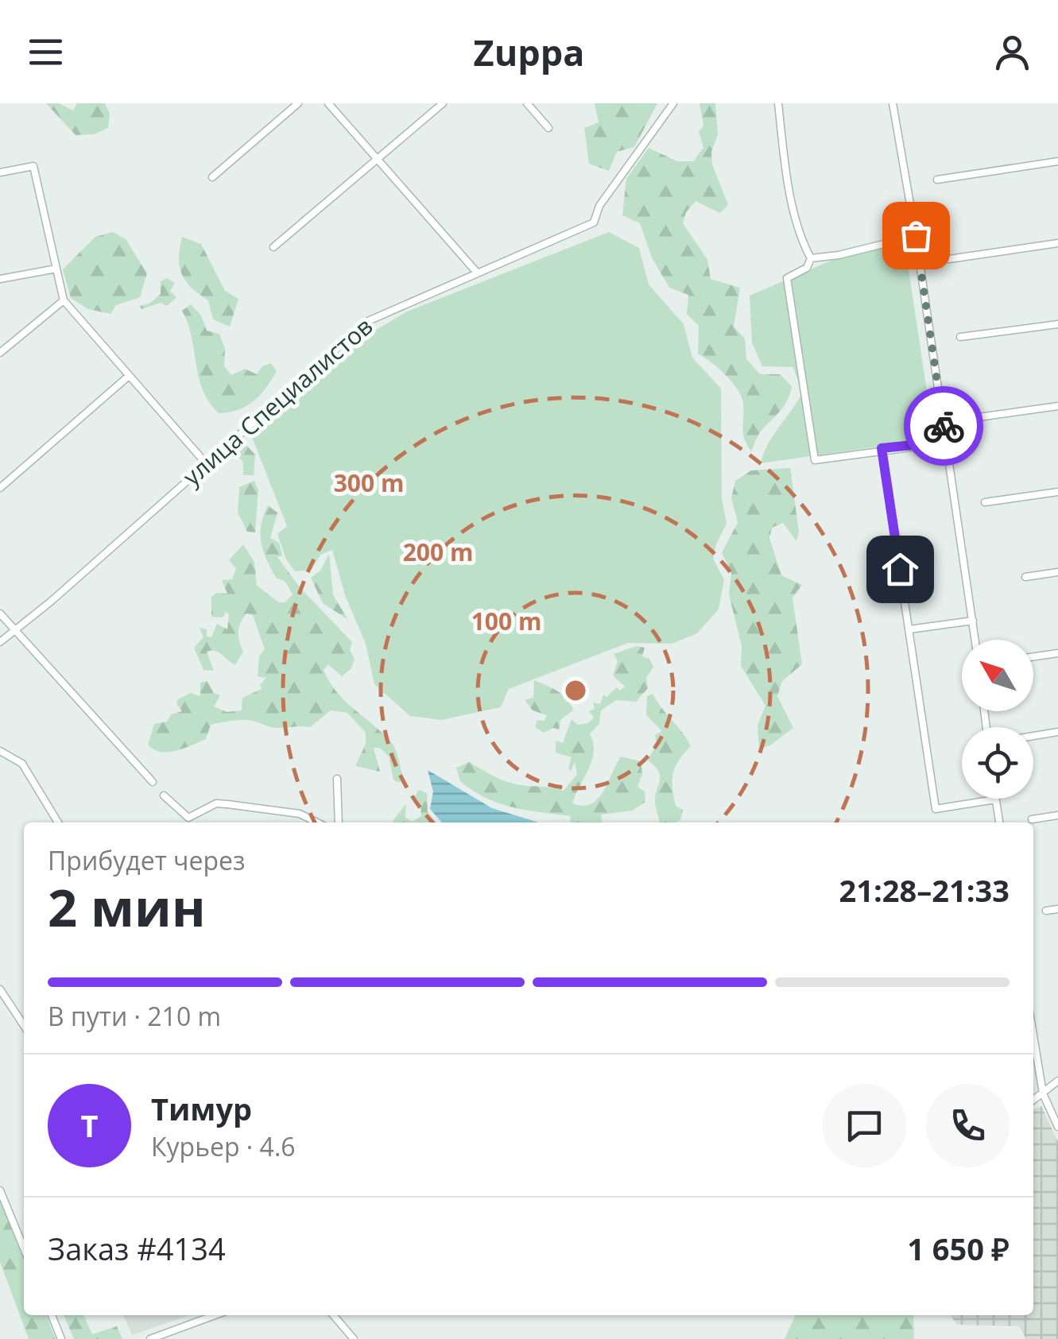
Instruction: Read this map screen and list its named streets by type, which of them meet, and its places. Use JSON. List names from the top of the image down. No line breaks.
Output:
{"streets":{"street":["улица Специалистов"]},"north":"top left","page":{"header":"Zuppa","heading":["2 мин","Прибудет через","21:28–21:33"],"panel":["Тимур","Курьер · 4.6","Заказ #4134","1 650 ₽"],"bar":"В пути · 210 m","round":"Т"},"rings":["300 m","200 m","100 m"]}
